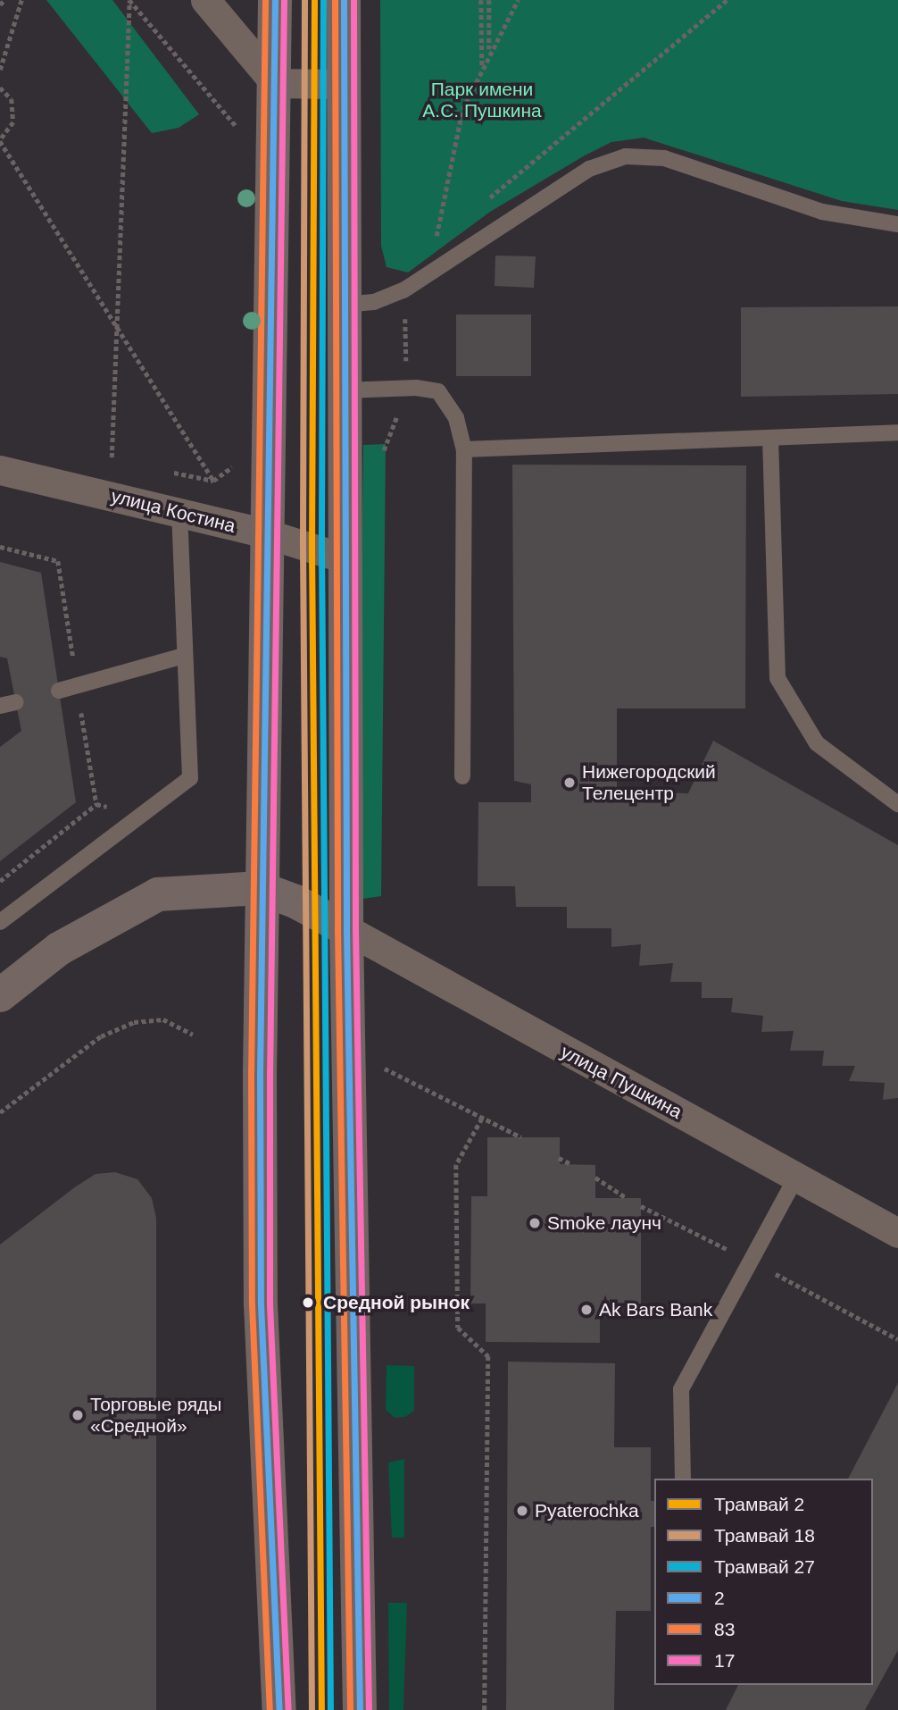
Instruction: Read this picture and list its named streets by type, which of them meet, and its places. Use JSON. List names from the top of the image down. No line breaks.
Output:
{"streets":{"street":["улица Костина","улица Пушкина"]},"parks":["Парк имени А.С. Пушкина"],"places":["Нижегородский Телецентр","Smoke лаунч","Средной рынок","Ak Bars Bank","Торговые ряды «Средной»","Pyaterochka"],"lines":["tram line 2","tram line 18","tram line 27","transit line 2","transit line 83","transit line 17"],"legend":["Трамвай 2","Трамвай 18","Трамвай 27","2","83","17"]}
